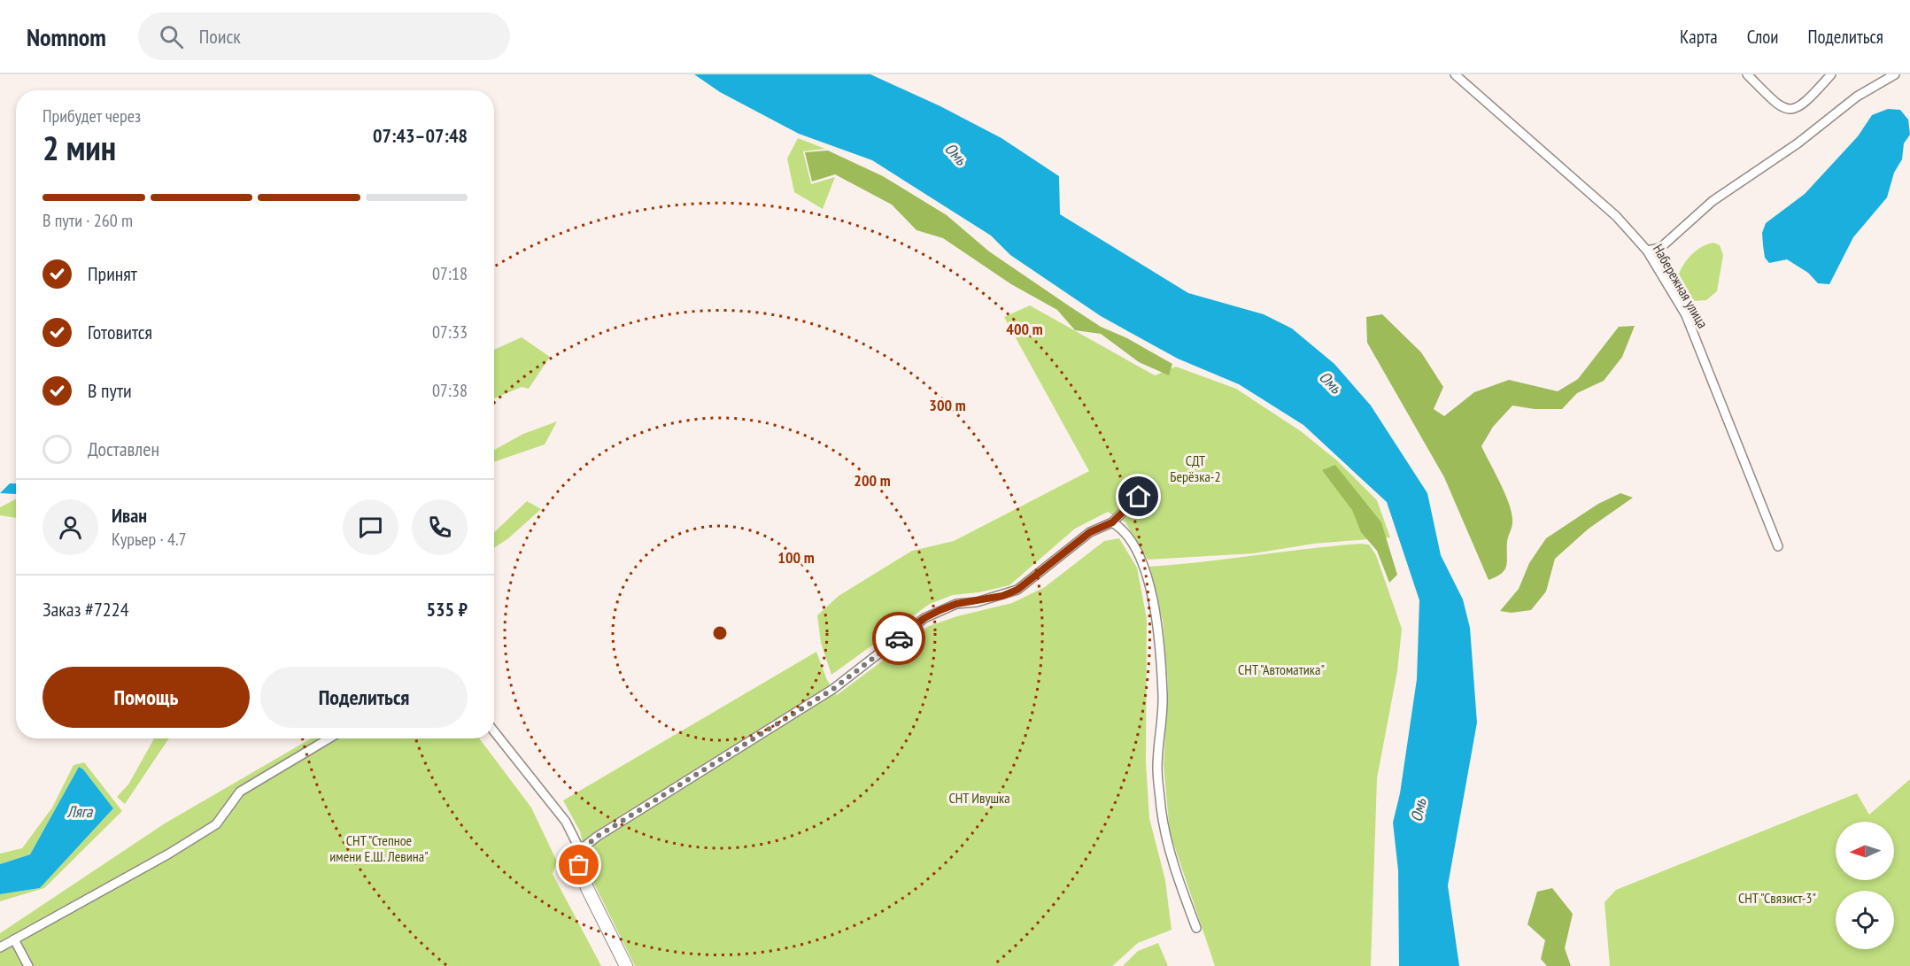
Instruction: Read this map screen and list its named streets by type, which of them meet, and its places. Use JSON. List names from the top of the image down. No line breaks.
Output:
{"streets":{"street":["Набережная улица"]},"water":["Омь","Ляга"],"parks":["СДТ Берёзка-2","СНТ \"Автоматика\"","СНТ Ивушка","СНТ \"Степное имени Е.Ш. Левина\"","СНТ \"Связист-3\""],"north":"left","page":{"header":"Nomnom","search":"Поиск","nav":["Карта","Слои","Поделиться"],"heading":["2 мин","Прибудет через","07:43–07:48"],"panel":["Иван","Курьер · 4.7","Заказ #7224","535 ₽"],"bar":"В пути · 260 m","list":[["Принят","07:18"],["Готовится","07:33"],["В пути","07:38"],"Доставлен"],"buttons":["Помощь","Поделиться"]},"rings":["400 m","300 m","200 m","100 m"]}
